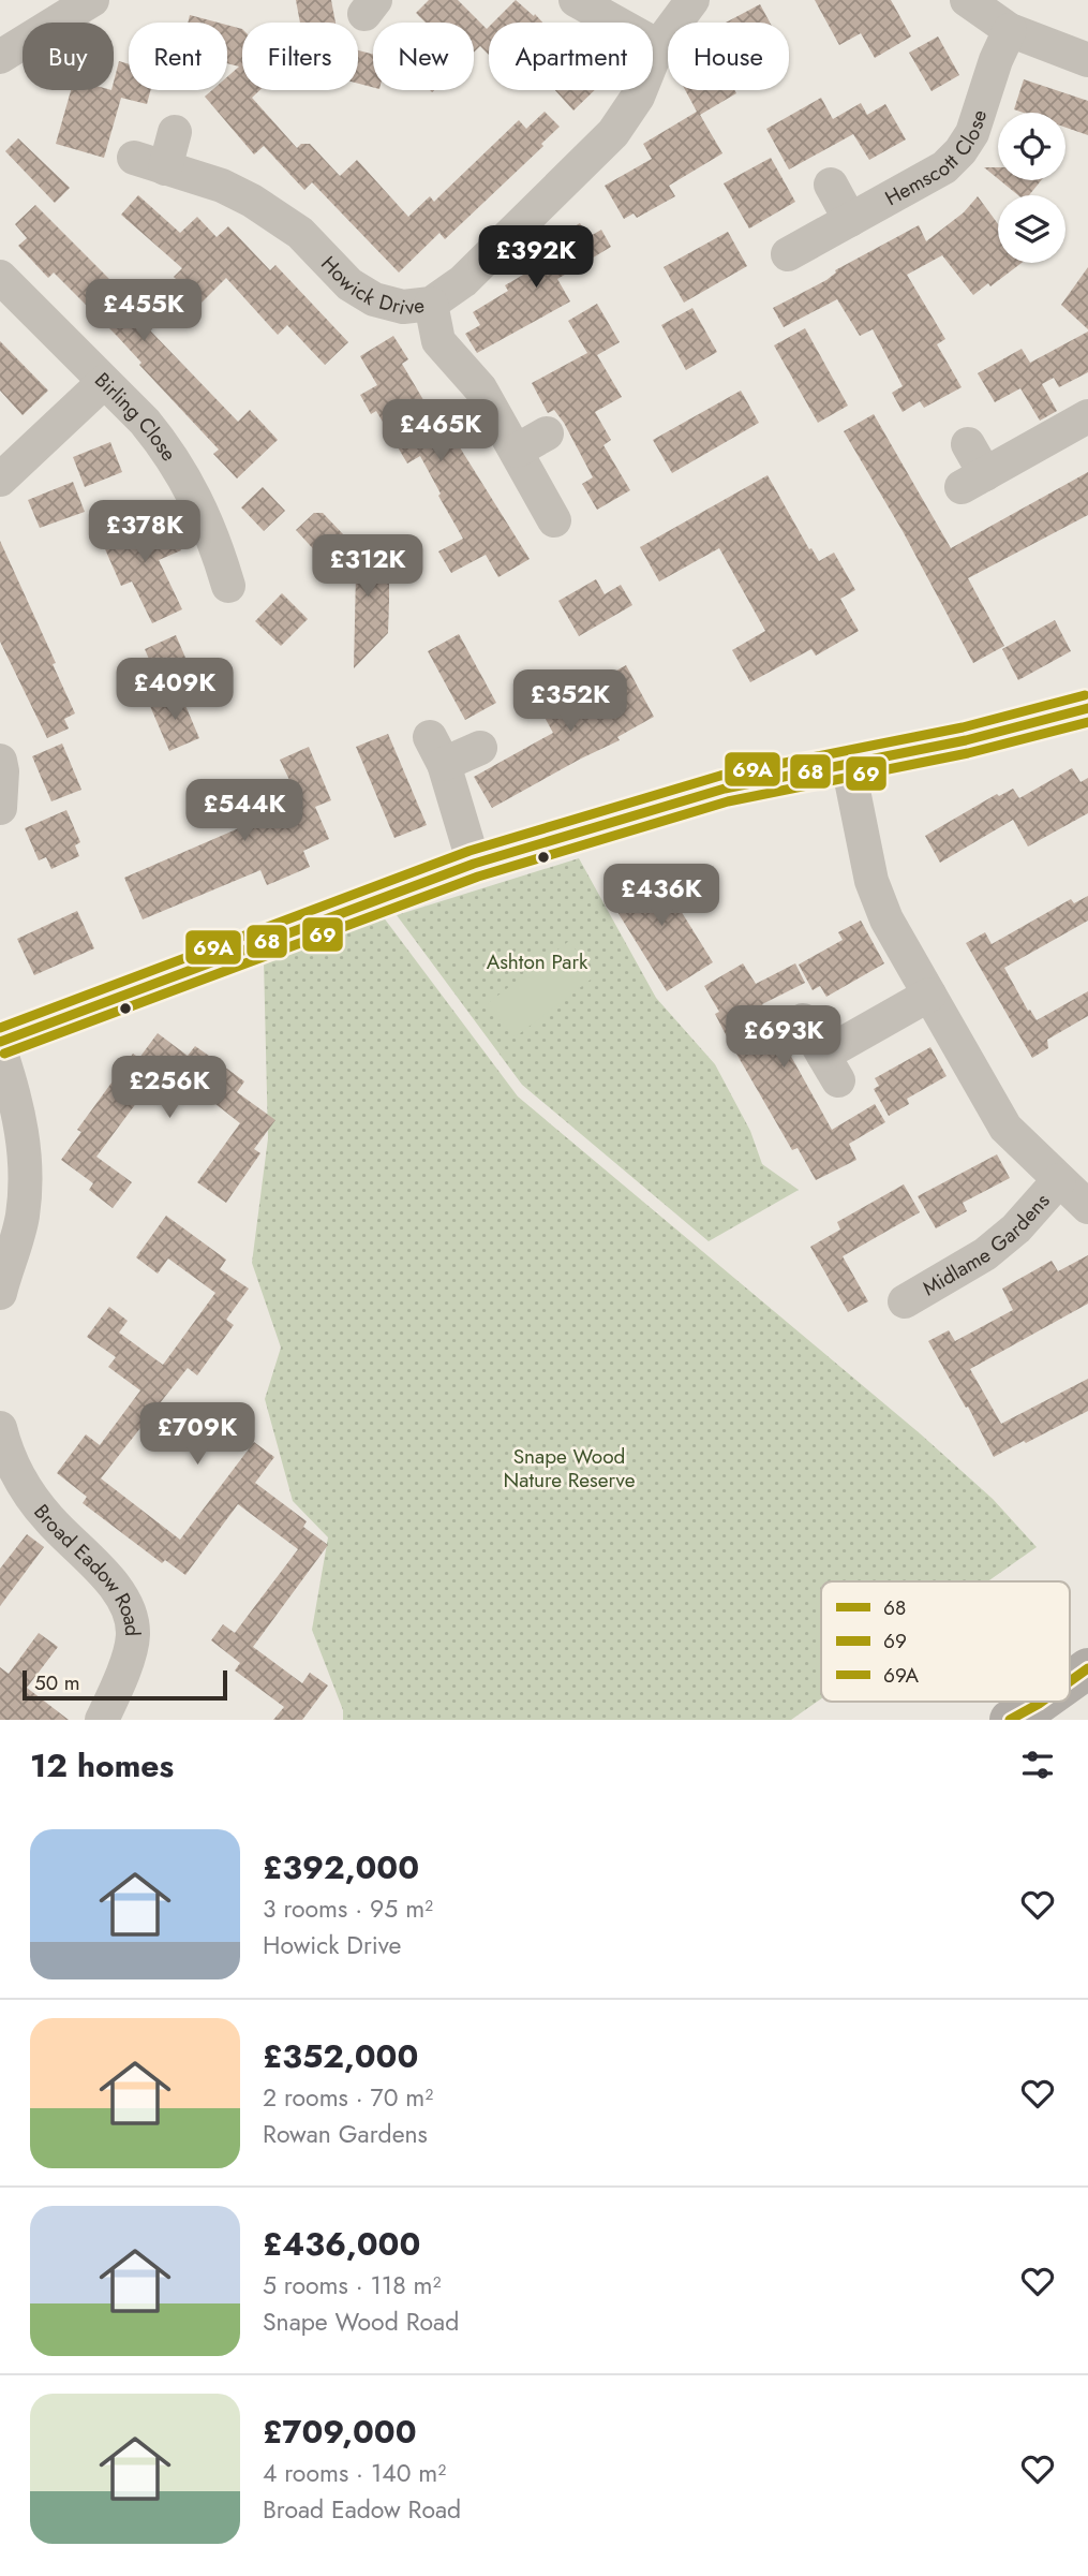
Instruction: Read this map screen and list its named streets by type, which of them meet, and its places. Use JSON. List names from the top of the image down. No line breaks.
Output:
{"streets":{"street":["Hemscott Close","Howick Drive","Birling Close","Midlame Gardens","Broad Eadow Road"]},"parks":["Ashton Park","Snape Wood Nature Reserve"],"lines":["transit line 69A","transit line 68","transit line 69"],"legend":["68","69","69A"],"scale_bar":"50 m","page":{"chip":["Buy","Rent","Filters","New","Apartment","House"],"price":["£392K","£455K","£465K","£378K","£312K","£409K","£352K","£544K","£436K","£693K","£256K","£709K"],"scale":"50 m","heading":"12 homes","list":[{"name":"£392,000","note":"3 rooms · 95 m² · Howick Drive"},{"name":"£352,000","note":"2 rooms · 70 m² · Rowan Gardens"},{"name":"£436,000","note":"5 rooms · 118 m² · Snape Wood Road"},{"name":"£709,000","note":"4 rooms · 140 m² · Broad Eadow Road"}]}}
